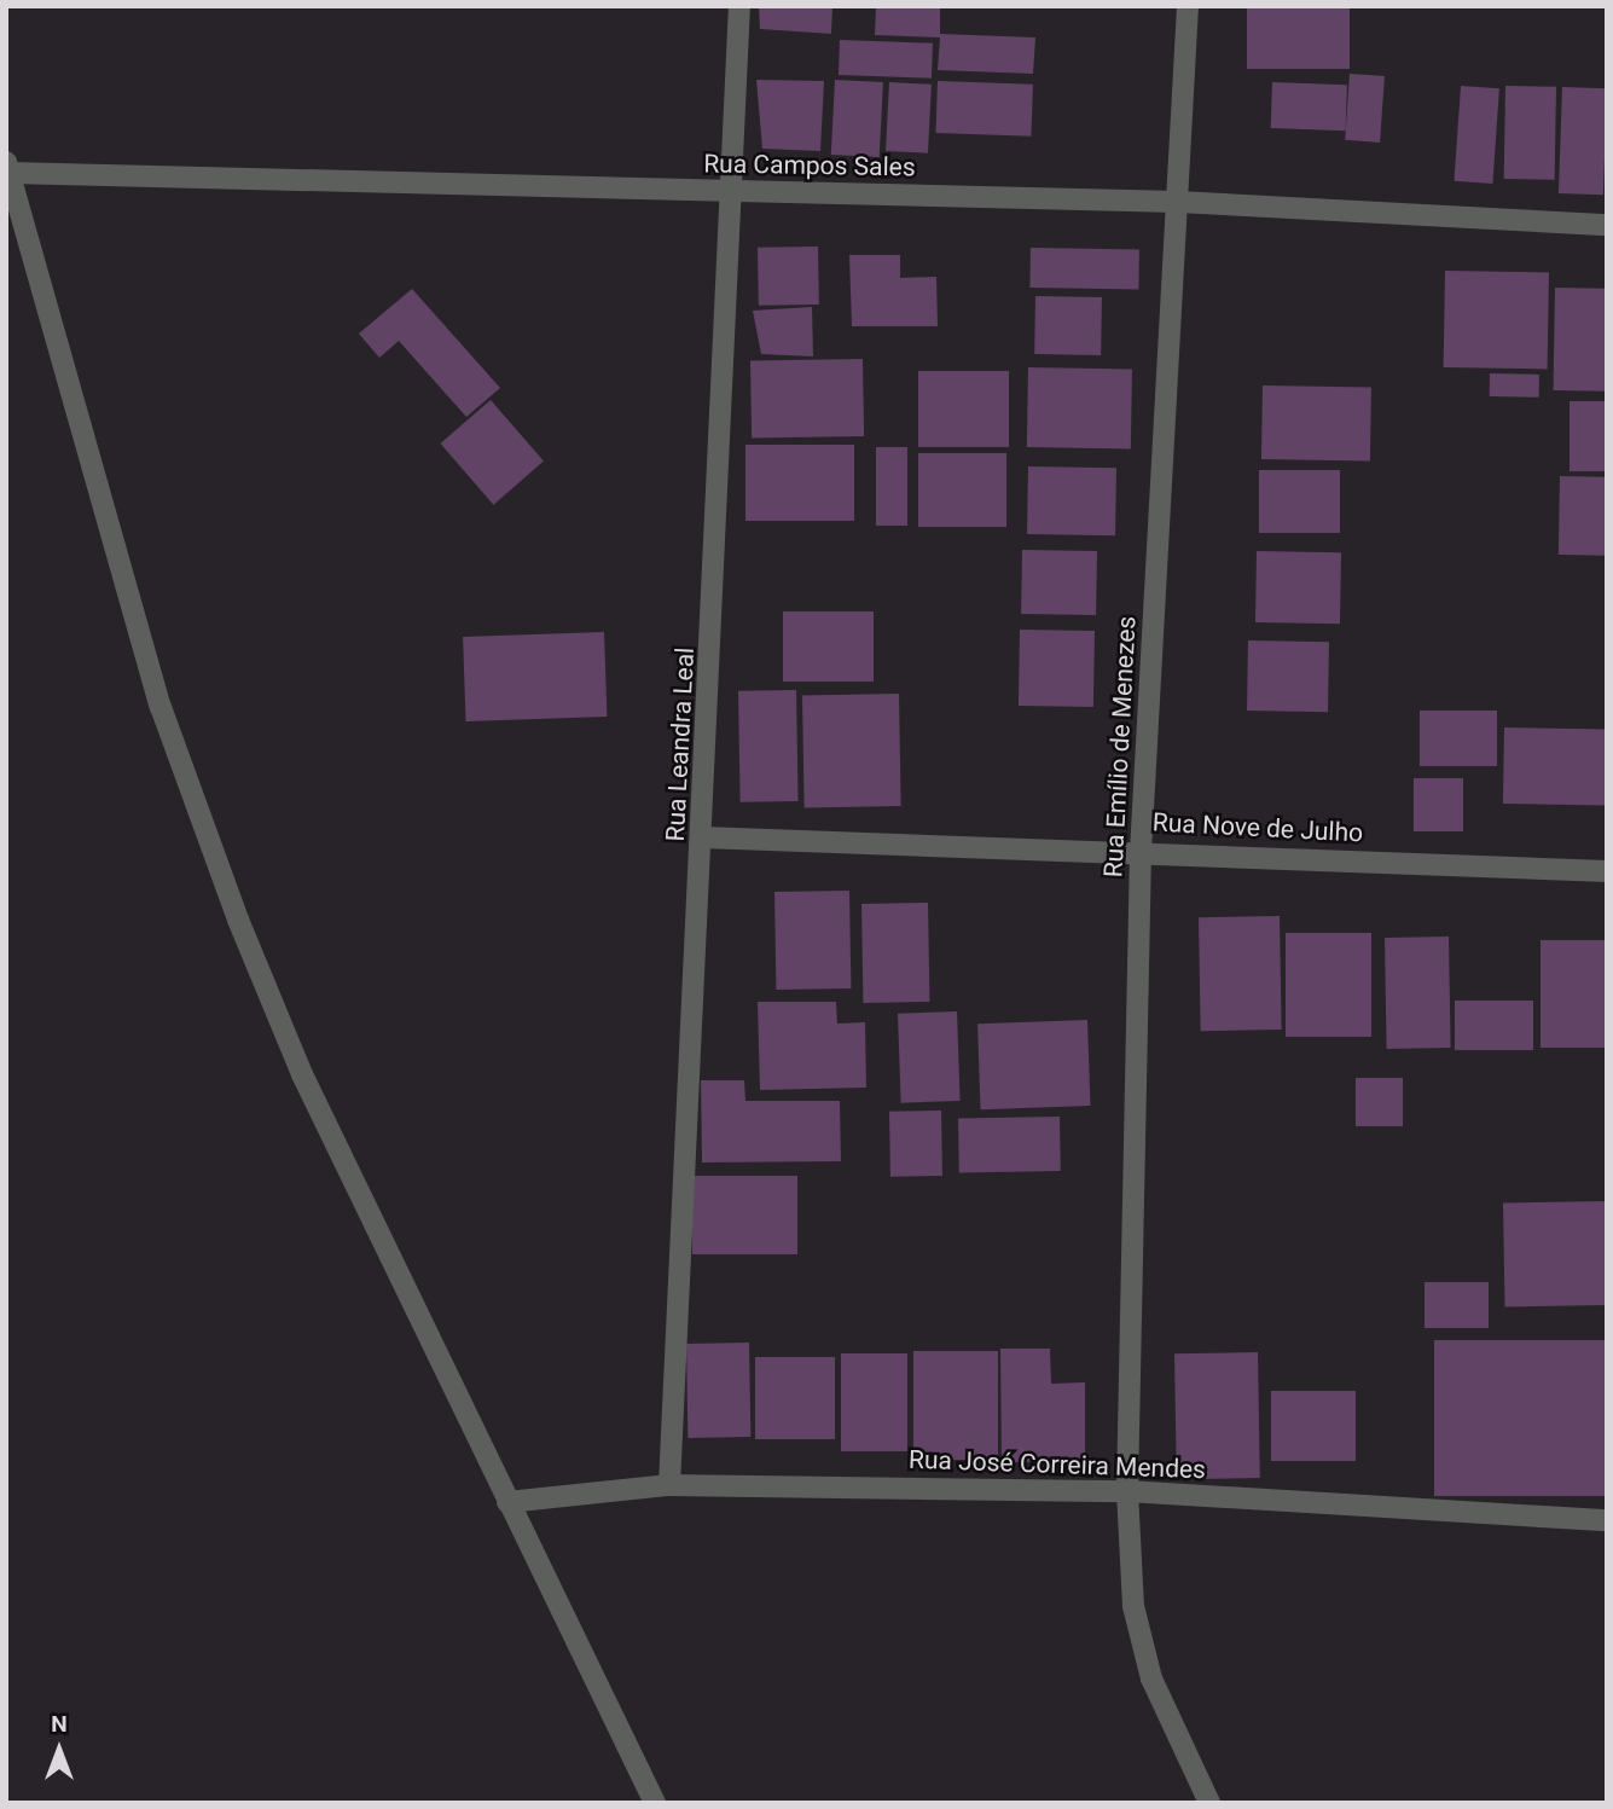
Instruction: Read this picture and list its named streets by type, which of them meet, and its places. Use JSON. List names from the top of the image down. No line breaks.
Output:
{"streets":{"street":["Rua Campos Sales","Rua Leandra Leal","Rua Emílio de Menezes","Rua Nove de Julho","Rua José Correira Mendes"]},"crossings":[["Rua Campos Sales","Rua Leandra Leal"],["Rua Campos Sales","Rua Emílio de Menezes"],["Rua Leandra Leal","Rua Nove de Julho"],["Rua Leandra Leal","Rua José Correira Mendes"],["Rua Emílio de Menezes","Rua Nove de Julho"],["Rua Emílio de Menezes","Rua José Correira Mendes"]],"north":"top"}
